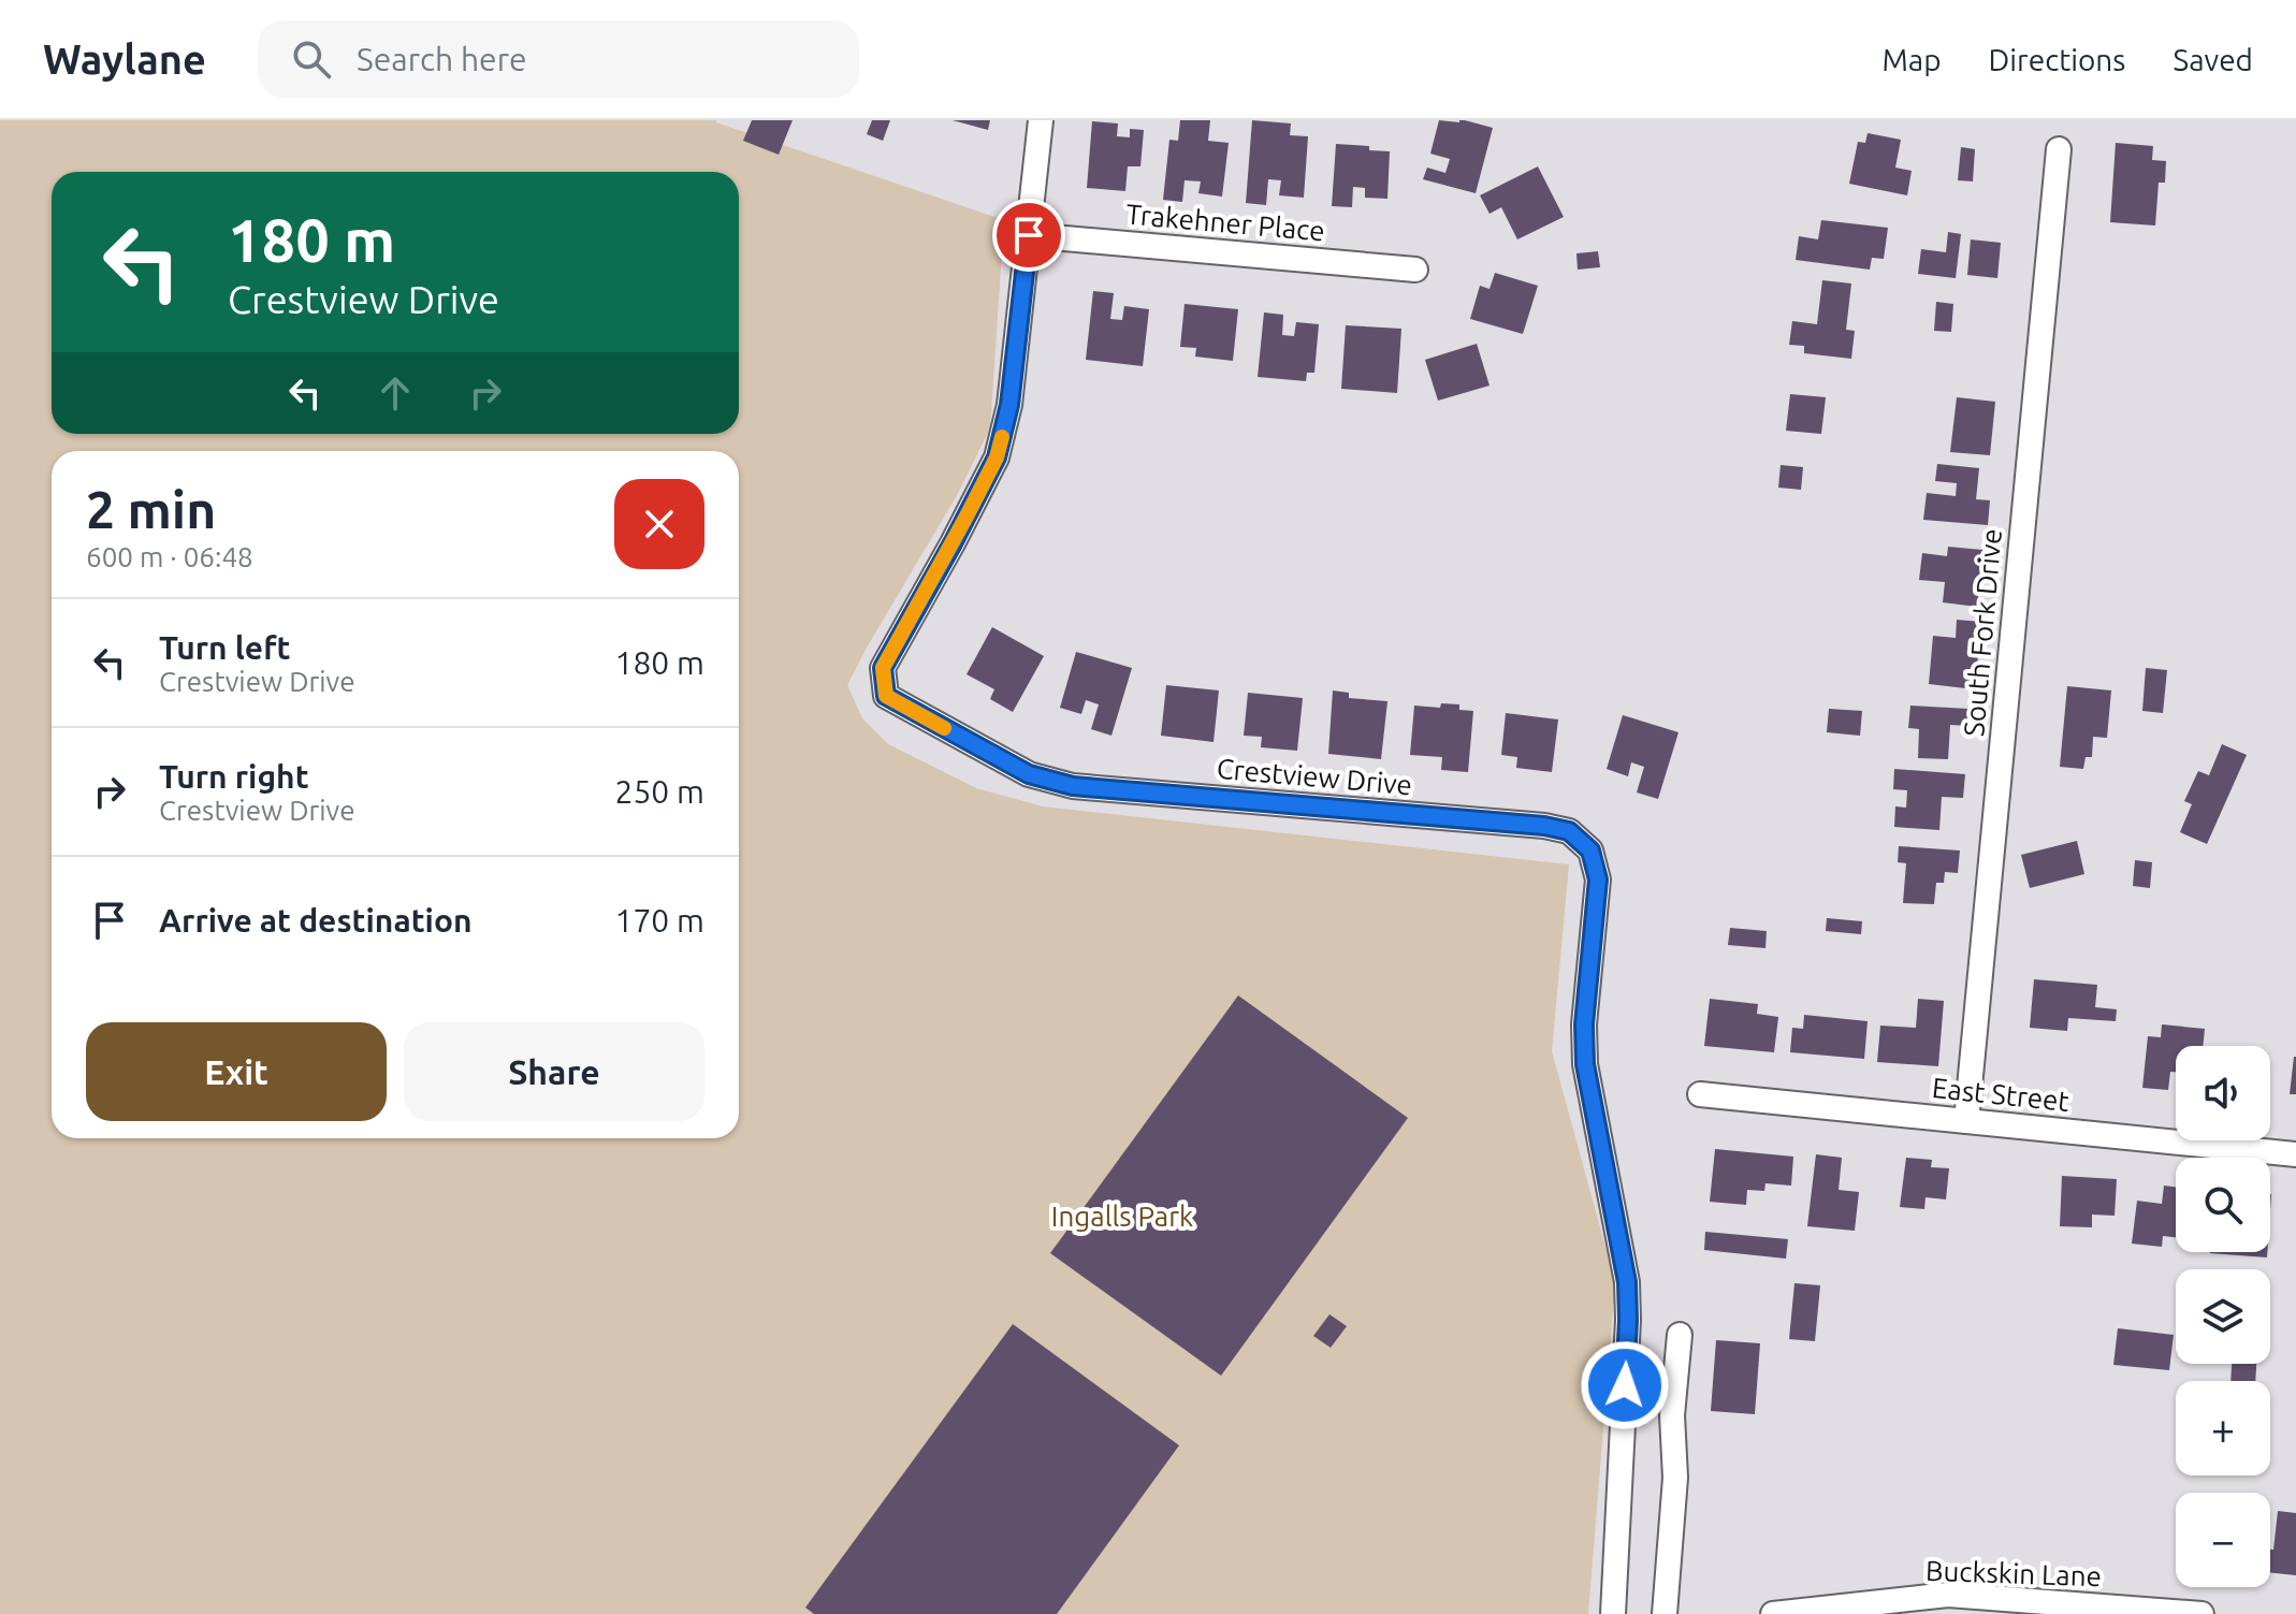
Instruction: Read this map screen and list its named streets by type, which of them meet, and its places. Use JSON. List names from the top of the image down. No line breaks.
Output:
{"streets":{"street":["Trakehner Place","South Fork Drive","Crestview Drive","East Street","Buckskin Lane"]},"crossings":[["Trakehner Place","Crestview Drive"],["South Fork Drive","East Street"]],"parks":["Ingalls Park"],"page":{"header":"Waylane","search":"Search here","nav":["Map","Directions","Saved"],"turn":["180 m","Crestview Drive"],"heading":["2 min","600 m · 06:48"],"list":[{"name":"Turn left","note":"Crestview Drive","value":"180 m"},{"name":"Turn right","note":"Crestview Drive","value":"250 m"},{"name":"Arrive at destination","value":"170 m"}],"buttons":["Exit","Share"],"map_buttons":["+","−"]}}
